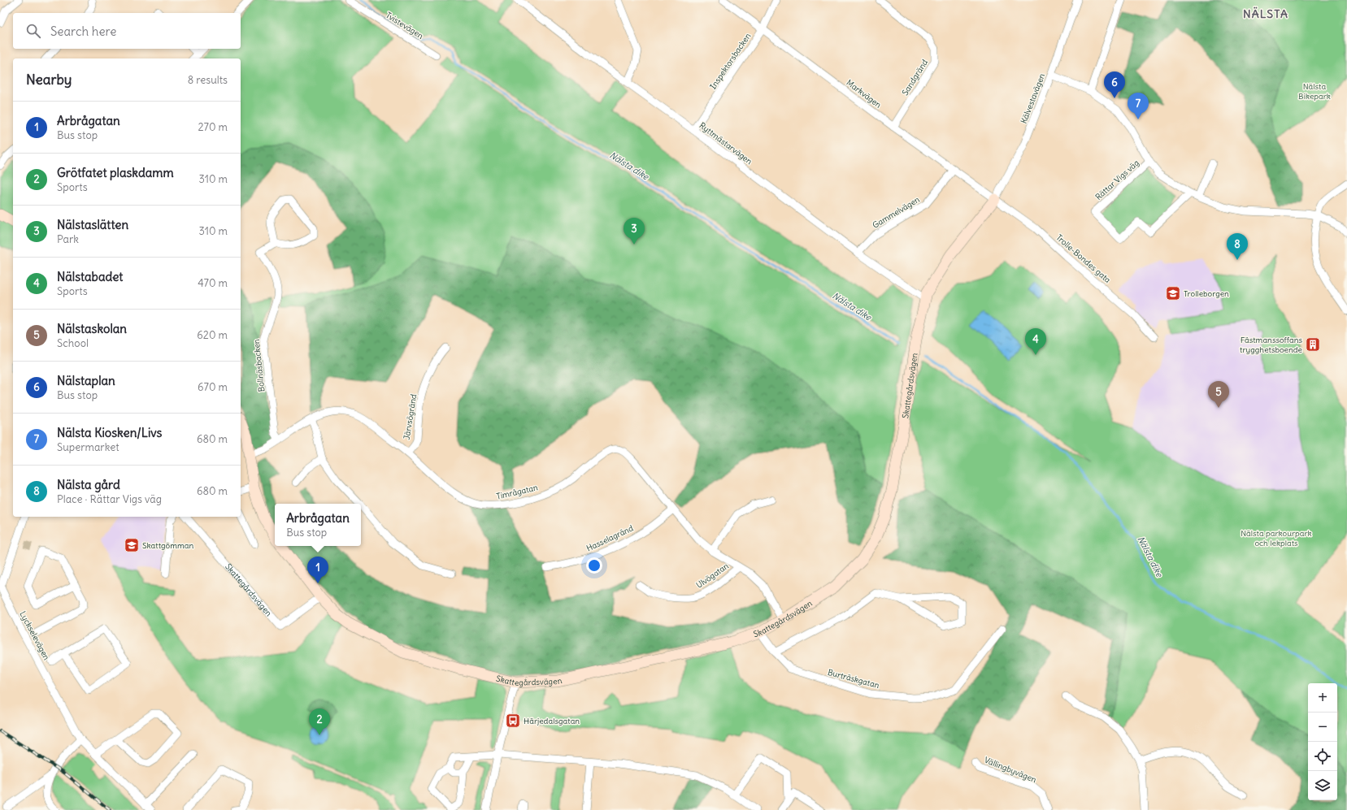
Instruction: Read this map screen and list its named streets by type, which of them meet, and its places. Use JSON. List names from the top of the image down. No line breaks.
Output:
{"streets":{"street":["Tvistevägen","Inspektorsbacken","Sandgränd","Markvägen","Kälvestavägen","Ryttmästarvägen","Rättar Vigs väg","Gammelvägen","Trolle-Bondes gata","Bollnäsbacken","Skattegårdsvägen","Järvsögränd","Timrågatan","Hasselagränd","Ulvögatan","Lyckselevägen","Burträskgatan","Vällingbyvägen"]},"crossings":[["Inspektorsbacken","Markvägen"],["Inspektorsbacken","Ryttmästarvägen"],["Sandgränd","Markvägen"],["Markvägen","Kälvestavägen"],["Markvägen","Gammelvägen"],["Markvägen","Trolle-Bondes gata"],["Markvägen","Skattegårdsvägen"],["Kälvestavägen","Rättar Vigs väg"],["Kälvestavägen","Trolle-Bondes gata"],["Kälvestavägen","Skattegårdsvägen"],["Ryttmästarvägen","Gammelvägen"],["Ryttmästarvägen","Skattegårdsvägen"],["Trolle-Bondes gata","Skattegårdsvägen"],["Bollnäsbacken","Timrågatan"],["Skattegårdsvägen","Timrågatan"],["Skattegårdsvägen","Burträskgatan"],["Järvsögränd","Timrågatan"],["Timrågatan","Hasselagränd"],["Timrågatan","Ulvögatan"]],"districts":["NÄLSTA"],"water":["Nälsta dike"],"parks":["Nälsta Bikepark","Nälsta parkourpark och lekplats"],"places":{"school or university":["Trolleborgen","Skattgömman"],"building":["Fästmanssoffans trygghetsboende"],"bus stop":["Härjedalsgatan"]},"page":{"search":"Search here","heading":["Nearby","8 results"],"pins":["6","7","3","8","4","5","1","2"],"list":[{"mark":"1","name":"Arbrågatan","note":"Bus stop","value":"270 m"},{"mark":"2","name":"Grötfatet plaskdamm","note":"Sports","value":"310 m"},{"mark":"3","name":"Nälstaslätten","note":"Park","value":"310 m"},{"mark":"4","name":"Nälstabadet","note":"Sports","value":"470 m"},{"mark":"5","name":"Nälstaskolan","note":"School","value":"620 m"},{"mark":"6","name":"Nälstaplan","note":"Bus stop","value":"670 m"},{"mark":"7","name":"Nälsta Kiosken/Livs","note":"Supermarket","value":"680 m"},{"mark":"8","name":"Nälsta gård","note":"Place · Rättar Vigs väg","value":"680 m"}],"popup":["Arbrågatan","Bus stop"],"map_buttons":["+","−"]}}
